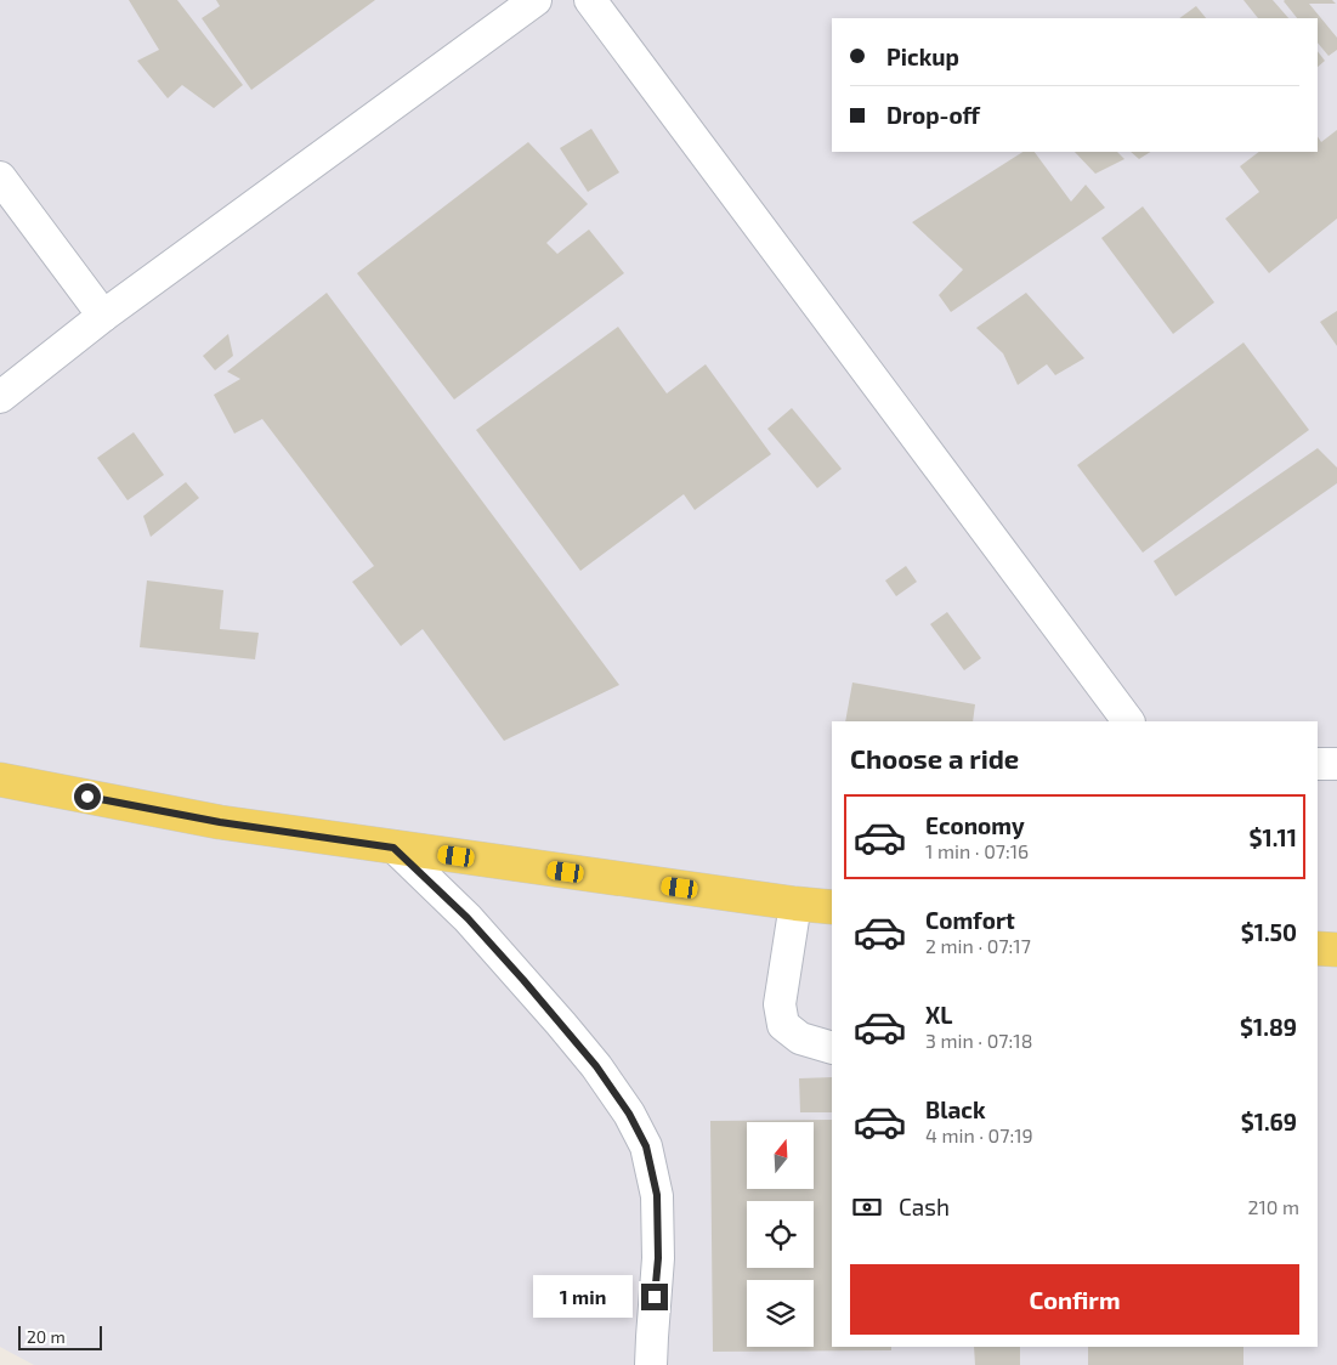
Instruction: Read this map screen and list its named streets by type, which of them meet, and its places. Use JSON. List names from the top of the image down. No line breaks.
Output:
{"scale_bar":"20 m","north":"top","page":{"banner":["Pickup","Drop-off"],"heading":"Choose a ride","list":[{"name":"Economy","note":"1 min · 07:16","value":"$1.11"},{"name":"Comfort","note":"2 min · 07:17","value":"$1.50"},{"name":"XL","note":"3 min · 07:18","value":"$1.89"},{"name":"Black","note":"4 min · 07:19","value":"$1.69"}],"pay":["Cash","210 m"],"buttons":"Confirm","bubble":"1 min","scale":"20 m"}}
